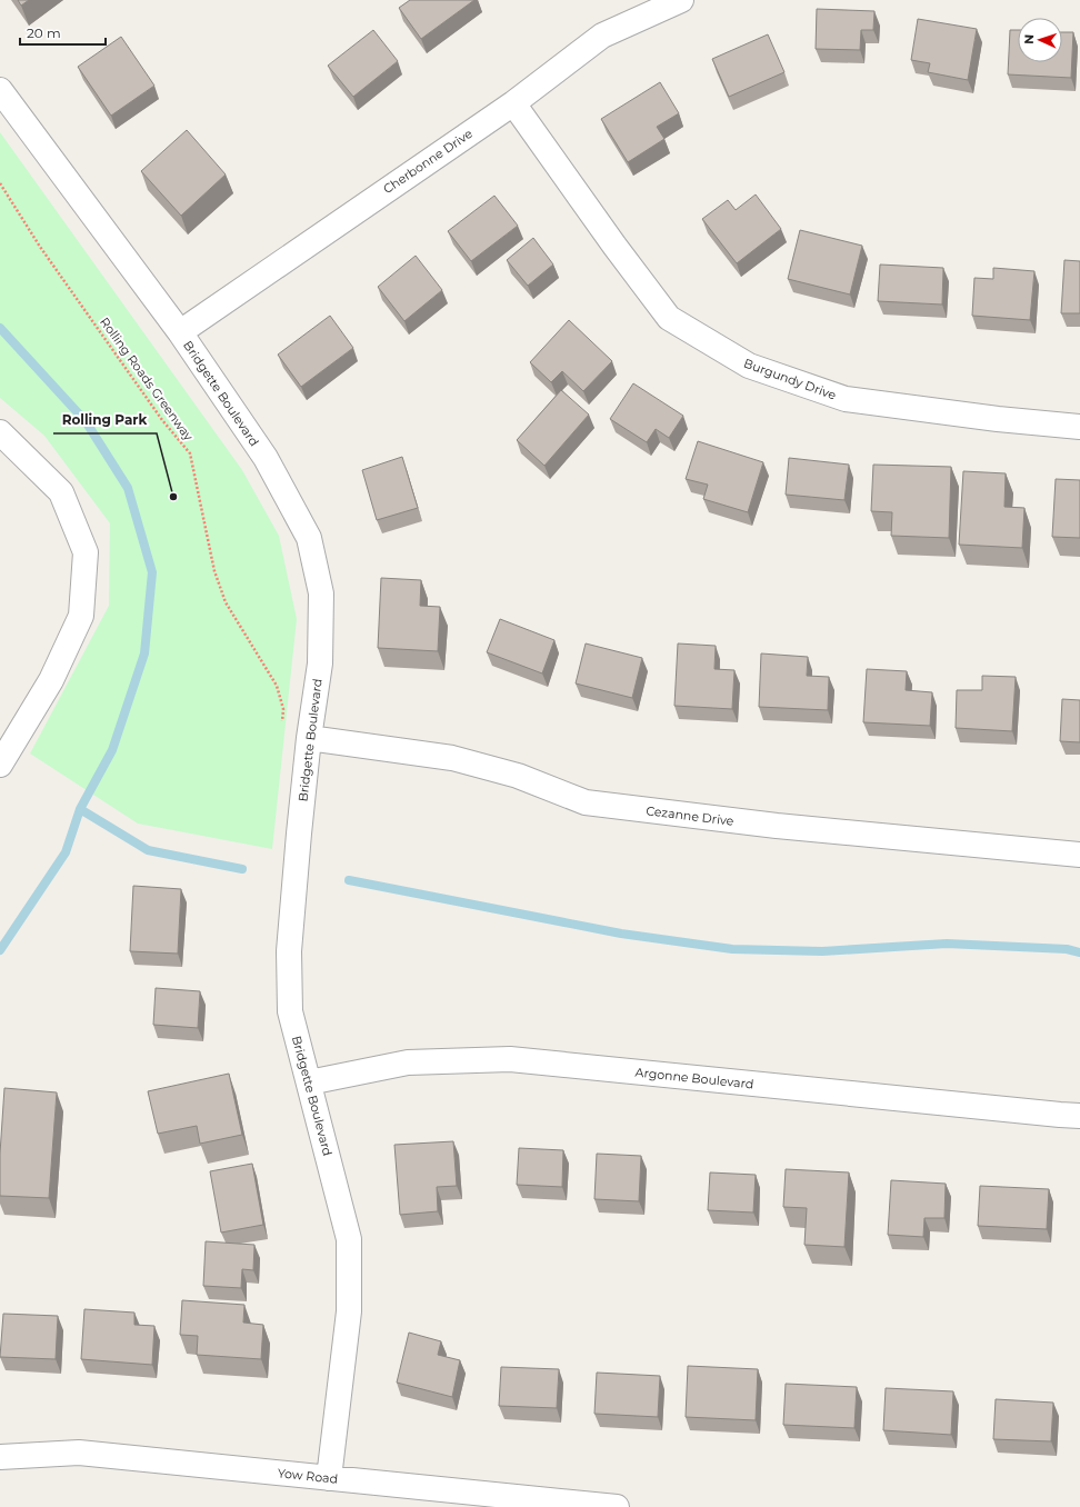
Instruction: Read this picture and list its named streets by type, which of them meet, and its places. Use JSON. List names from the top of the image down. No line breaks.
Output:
{"streets":{"street":["Cherbonne Drive","Burgundy Drive","Bridgette Boulevard","Cezanne Drive","Argonne Boulevard","Yow Road"],"path":["Rolling Roads Greenway"]},"crossings":[["Cherbonne Drive","Burgundy Drive"],["Cherbonne Drive","Bridgette Boulevard"],["Bridgette Boulevard","Cezanne Drive"],["Bridgette Boulevard","Argonne Boulevard"],["Bridgette Boulevard","Yow Road"]],"places":["Rolling Park"],"scale_bar":"20 m","north":"left"}
